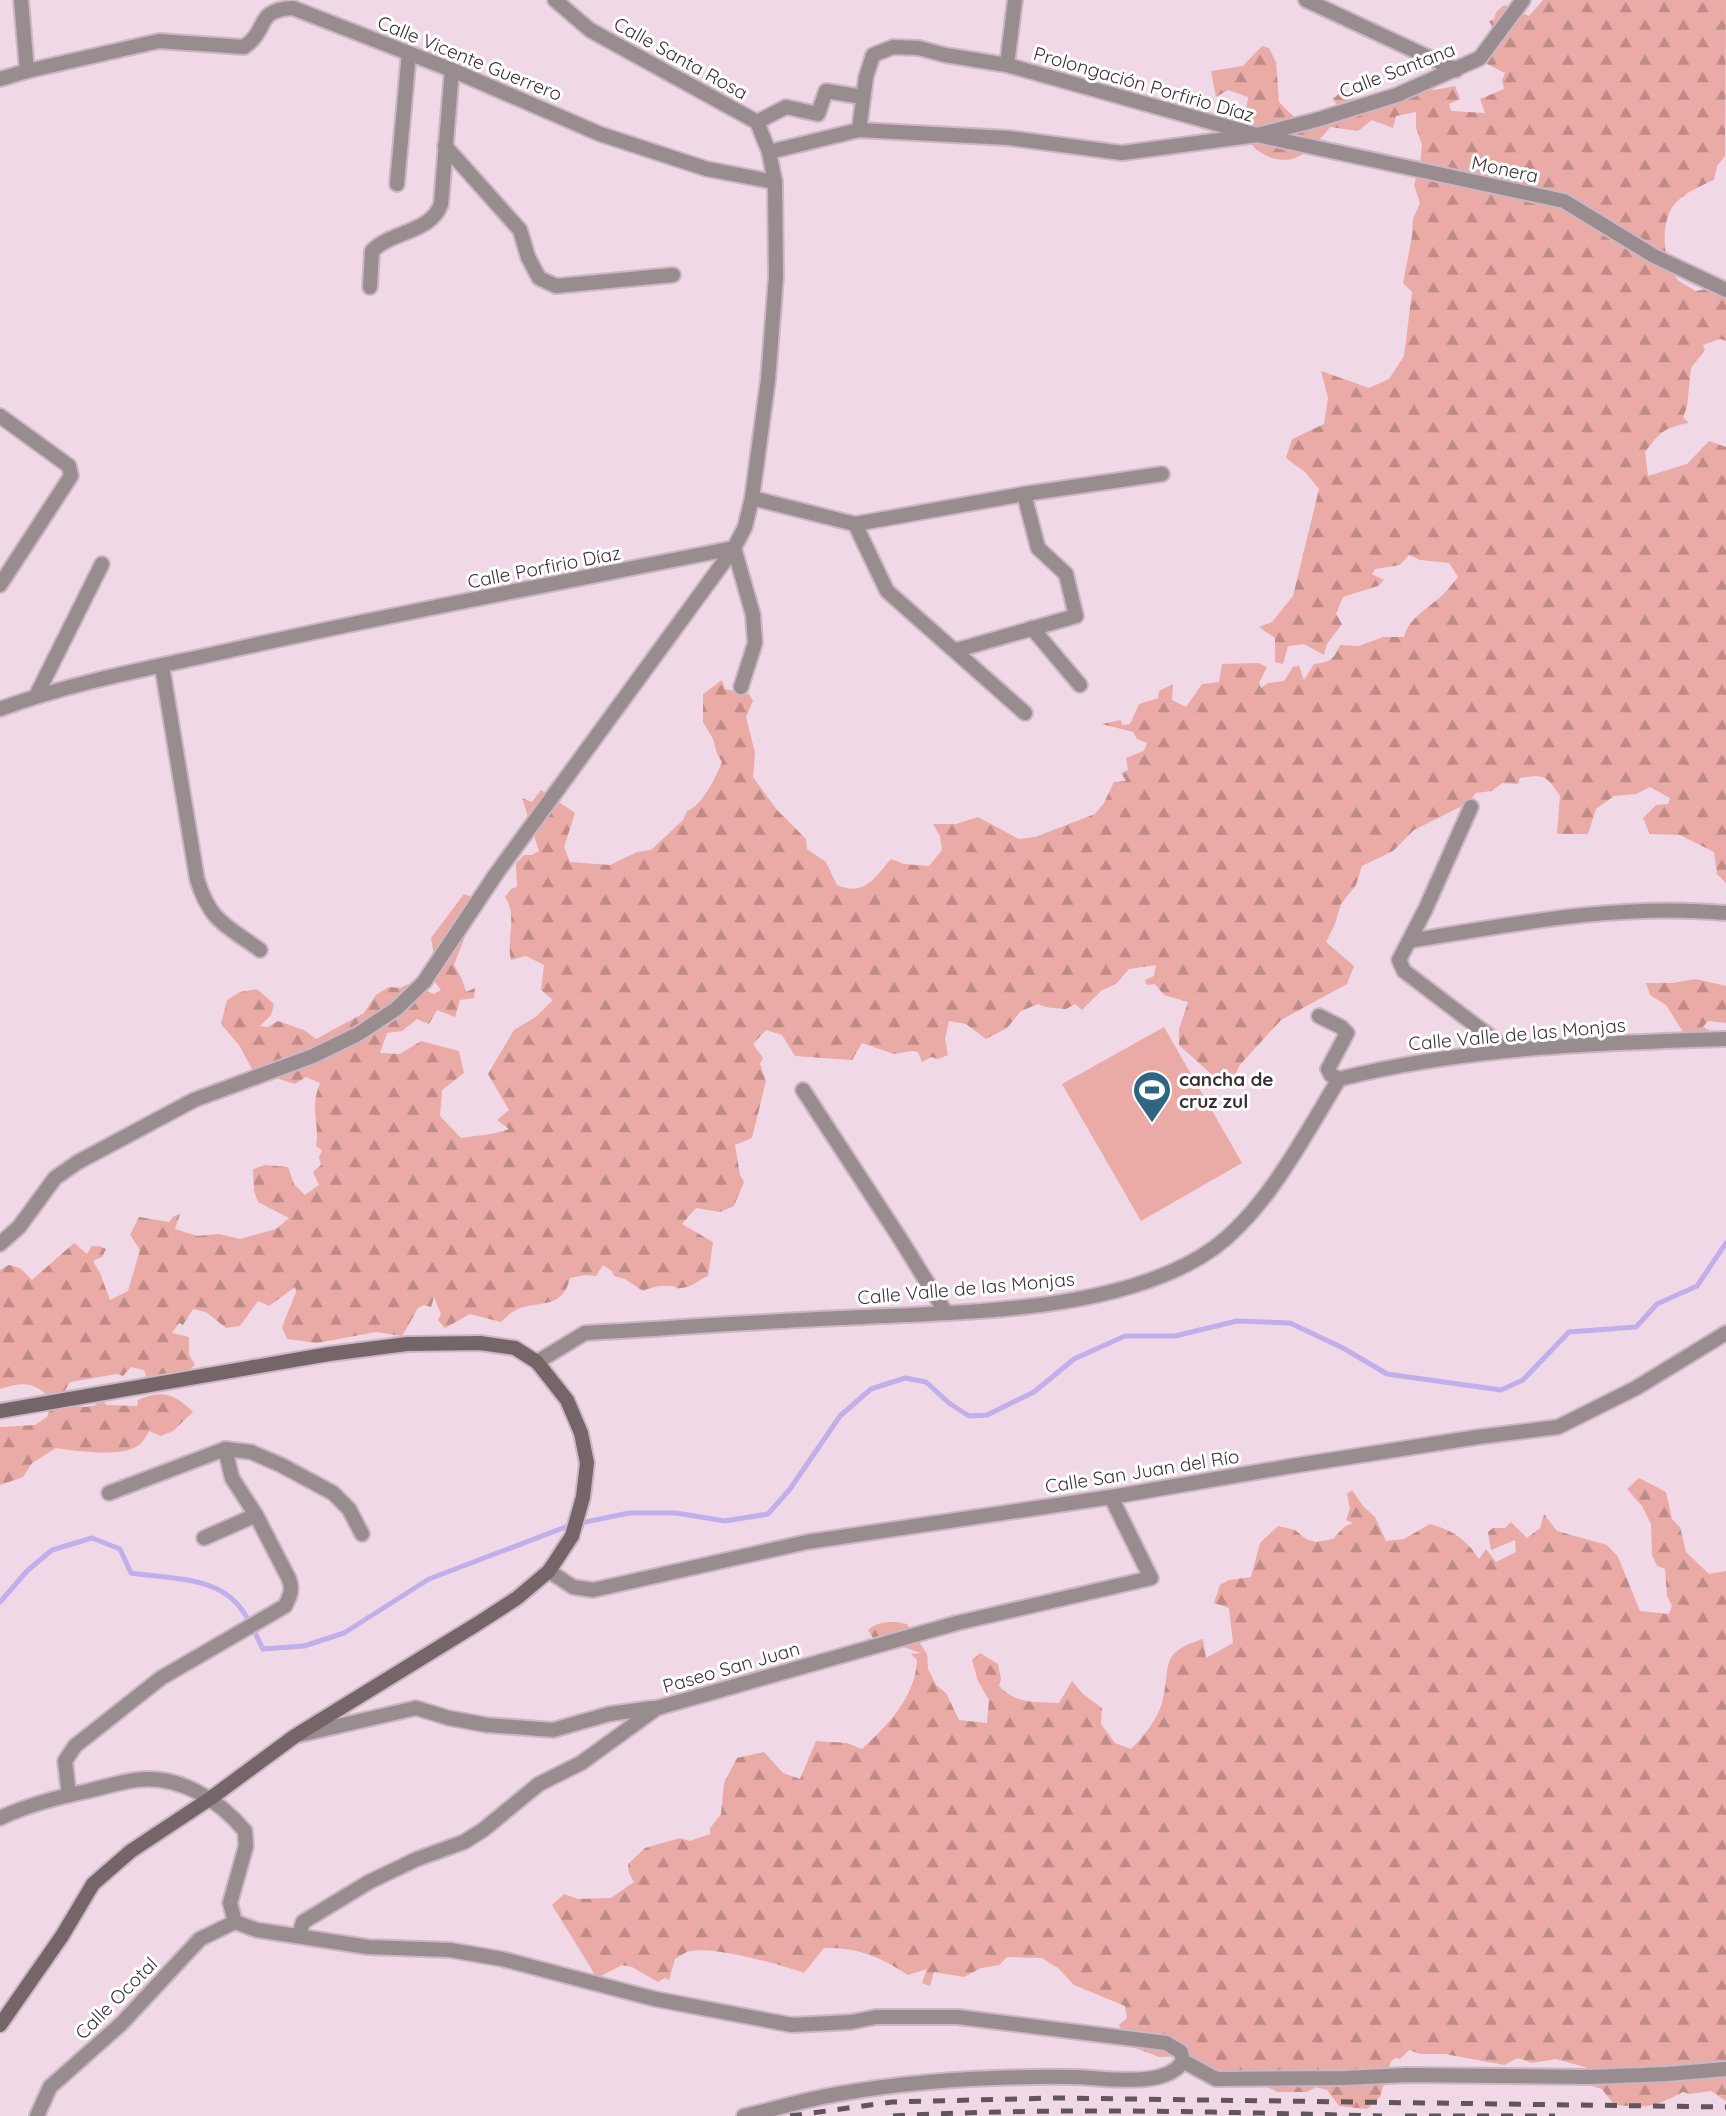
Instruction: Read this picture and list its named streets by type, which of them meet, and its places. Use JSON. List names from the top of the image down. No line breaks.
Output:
{"streets":{"street":["Calle Vicente Guerrero","Calle Santa Rosa","Calle Santana","Prolongación Porfirio Díaz","Monera","Calle Porfirio Díaz","Calle Valle de las Monjas","Calle San Juan del Río","Paseo San Juan","Calle Ocotal"]},"crossings":[["Calle Vicente Guerrero","Calle Santa Rosa"],["Calle Santa Rosa","Prolongación Porfirio Díaz"],["Calle Santana","Prolongación Porfirio Díaz"],["Calle Santana","Monera"],["Prolongación Porfirio Díaz","Monera"],["Calle San Juan del Río","Paseo San Juan"]],"places":{"sports":["cancha de cruz zul"]}}
